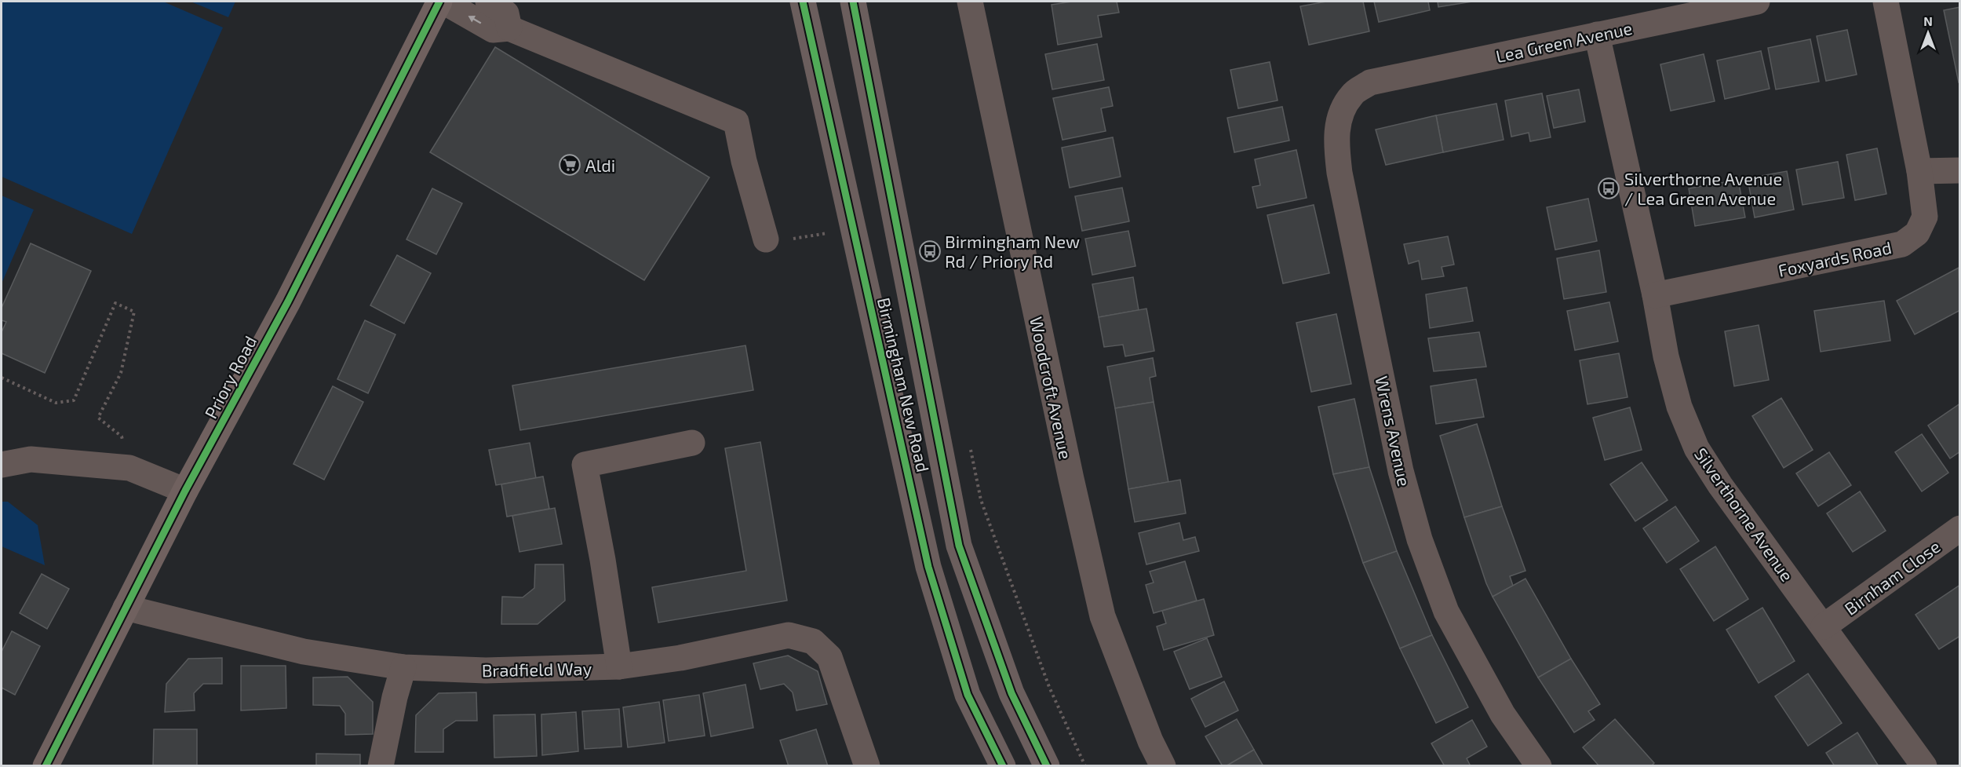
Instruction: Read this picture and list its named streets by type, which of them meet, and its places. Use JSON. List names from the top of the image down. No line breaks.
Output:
{"streets":{"highway":["Birmingham New Road"],"main road":["Priory Road"],"street":["Lea Green Avenue","Foxyards Road","Woodcroft Avenue","Wrens Avenue","Silverthorne Avenue","Birnham Close","Bradfield Way"]},"crossings":[["Lea Green Avenue","Wrens Avenue"],["Lea Green Avenue","Silverthorne Avenue"],["Foxyards Road","Silverthorne Avenue"],["Priory Road","Bradfield Way"],["Silverthorne Avenue","Birnham Close"]],"places":{"supermarket":["Aldi"],"bus stop":["Silverthorne Avenue / Lea Green Avenue","Birmingham New Rd / Priory Rd"]},"north":"top"}
